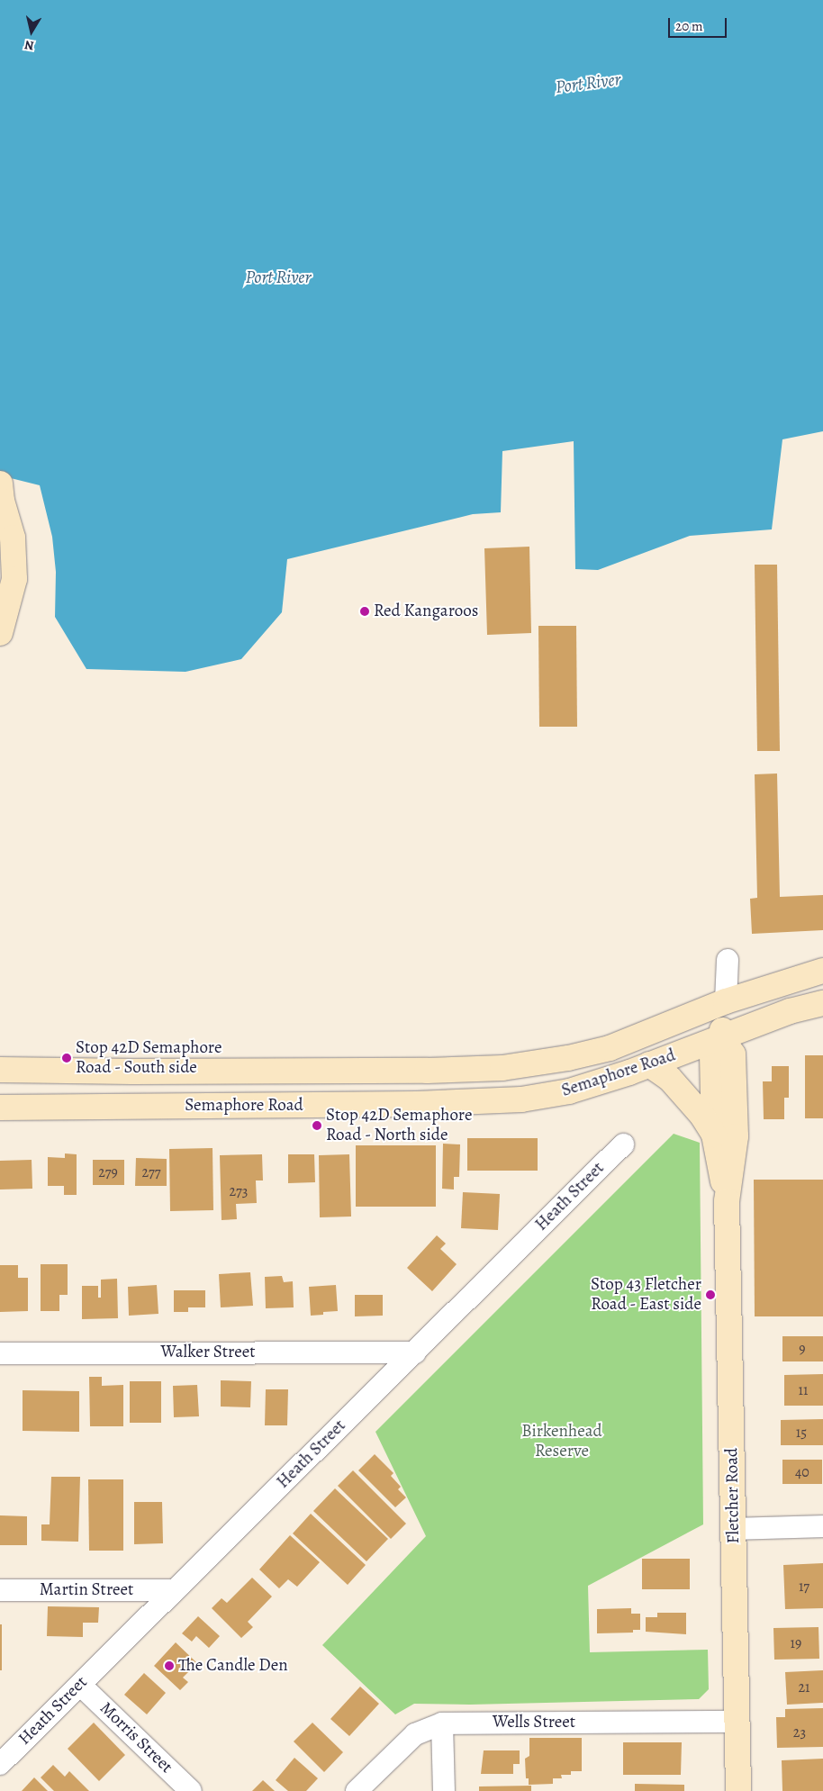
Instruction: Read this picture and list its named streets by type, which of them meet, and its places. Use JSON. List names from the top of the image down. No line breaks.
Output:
{"streets":{"main road":["Semaphore Road","Fletcher Road"],"street":["Heath Street","Walker Street","Martin Street","Wells Street","Morris Street"]},"crossings":[["Semaphore Road","Fletcher Road"],["Heath Street","Walker Street"],["Heath Street","Martin Street"],["Heath Street","Morris Street"],["Fletcher Road","Wells Street"]],"water":["Port River"],"parks":["Birkenhead Reserve"],"places":["Red Kangaroos","Stop 42D Semaphore Road - South side","Stop 42D Semaphore Road - North side","Stop 43 Fletcher Road - East side","The Candle Den"],"house_numbers":["279","277","273","9","11","15","40","17","19","21","23"],"scale_bar":"20 m","north":"bottom"}
